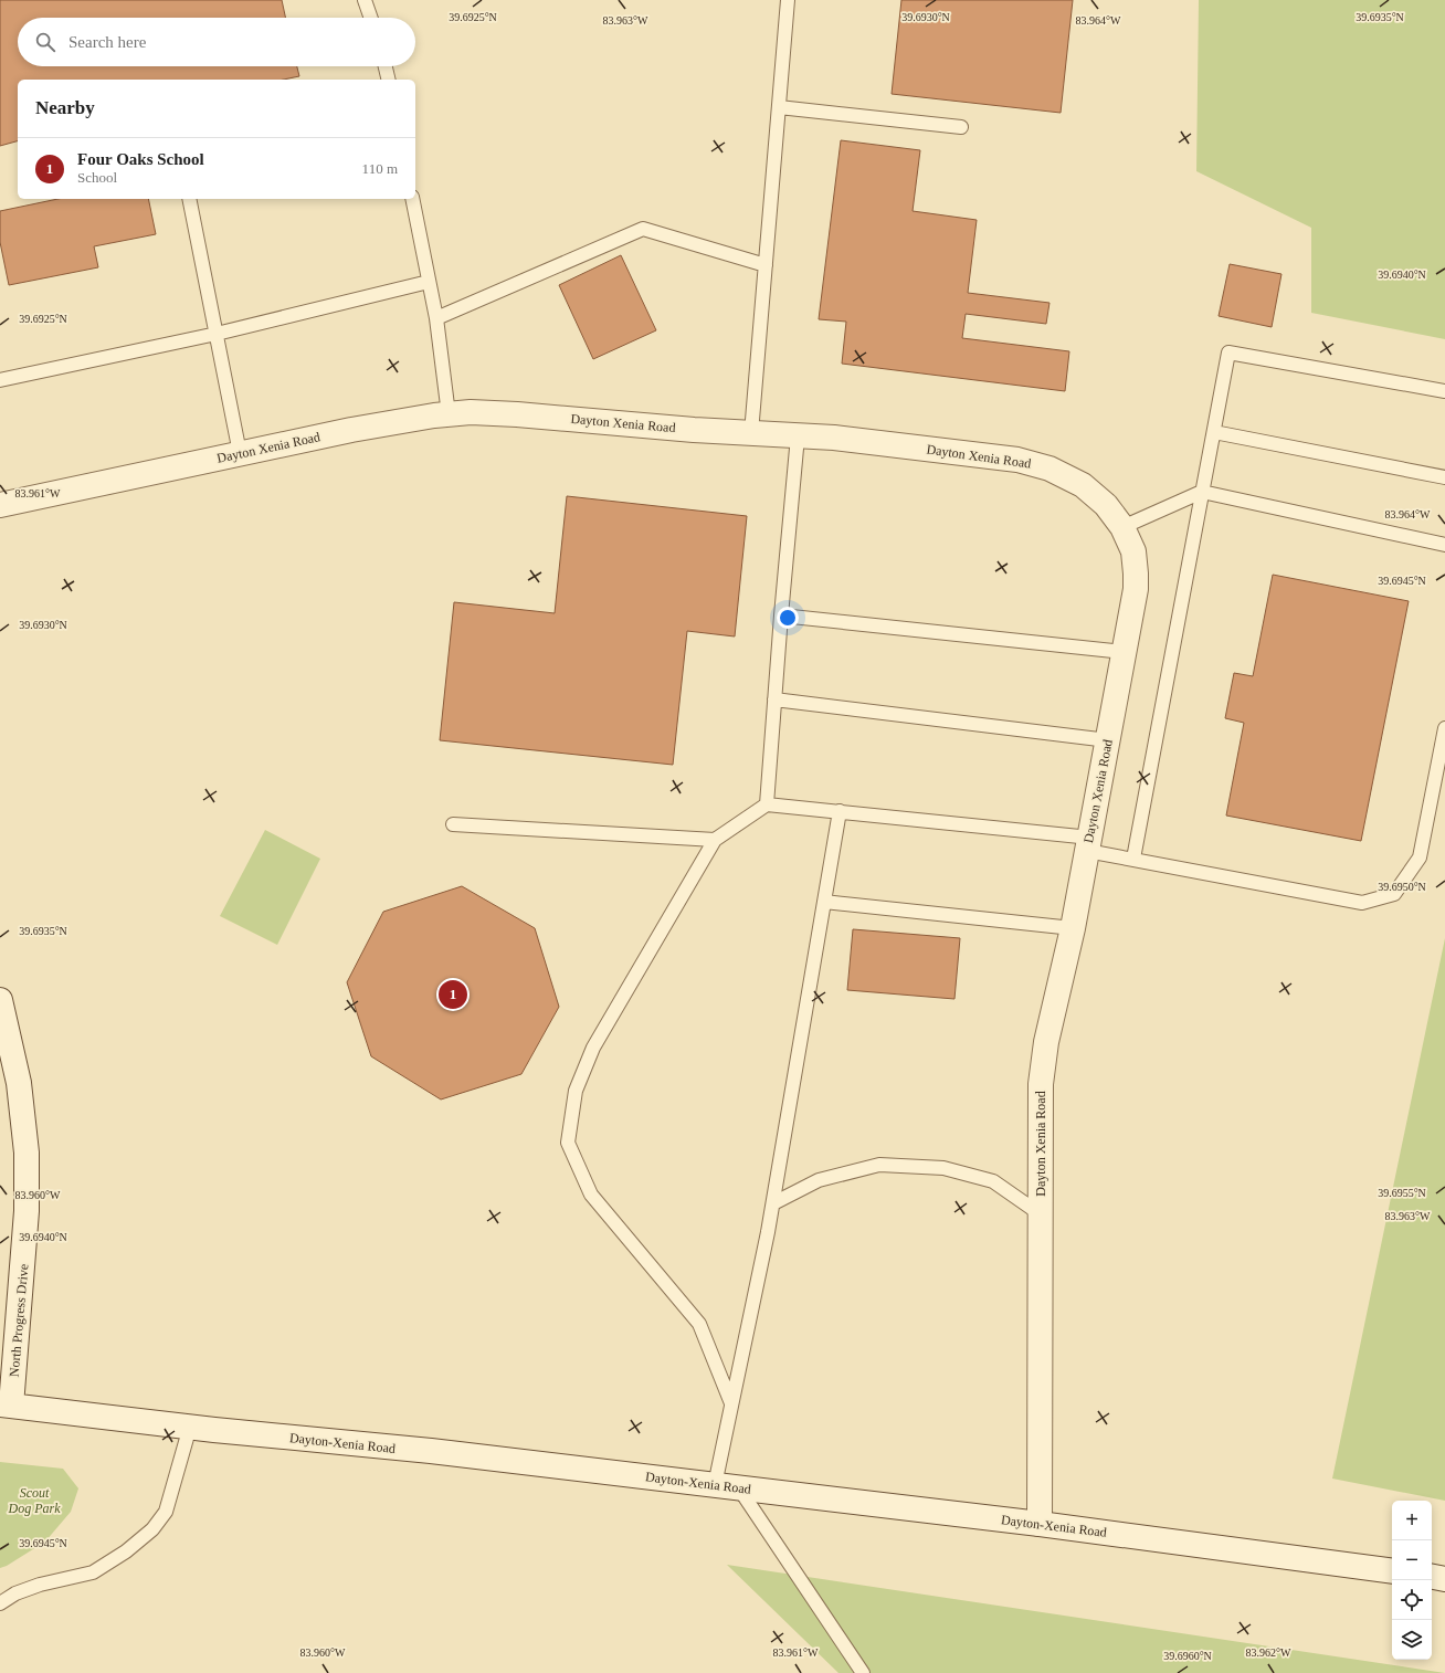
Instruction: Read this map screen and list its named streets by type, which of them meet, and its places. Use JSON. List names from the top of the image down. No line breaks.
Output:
{"streets":{"street":["Dayton Xenia Road","North Progress Drive","Dayton-Xenia Road"]},"crossings":[["Dayton Xenia Road","Dayton-Xenia Road"],["North Progress Drive","Dayton-Xenia Road"]],"parks":["Scout Dog Park"],"page":{"search":"Search here","heading":"Nearby","list":[{"mark":"1","name":"Four Oaks School","note":"School","value":"110 m"}],"pins":"1","map_buttons":["+","−"]},"coordinates":["39.6925°N","39.6930°N","39.6935°N","83.963°W","83.964°W","39.6940°N","83.961°W","39.6945°N","39.6950°N","39.6955°N","83.960°W","83.962°W","39.6960°N"]}
